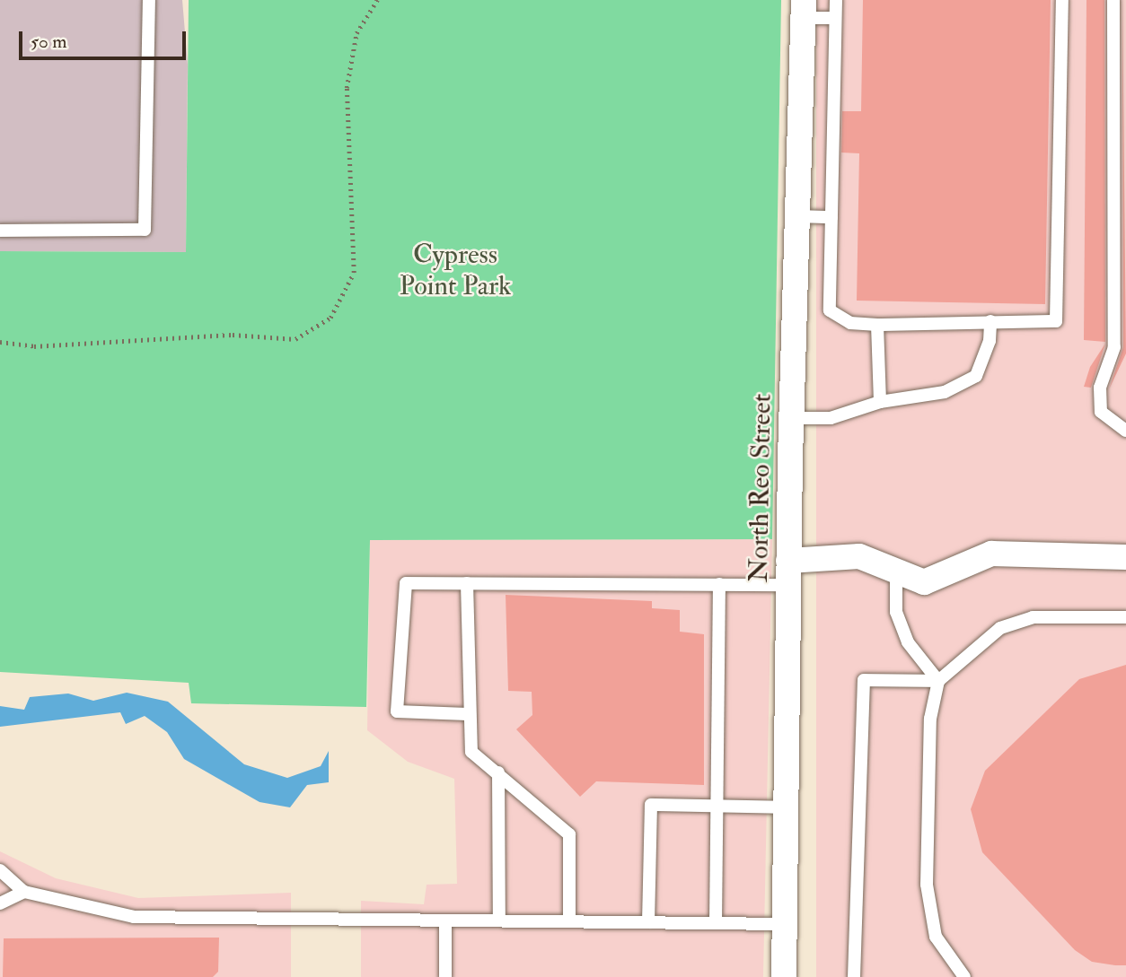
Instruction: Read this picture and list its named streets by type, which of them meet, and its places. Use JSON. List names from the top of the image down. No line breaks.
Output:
{"streets":{"street":["North Reo Street"]},"parks":["Cypress Point Park"],"scale_bar":"50 m"}
